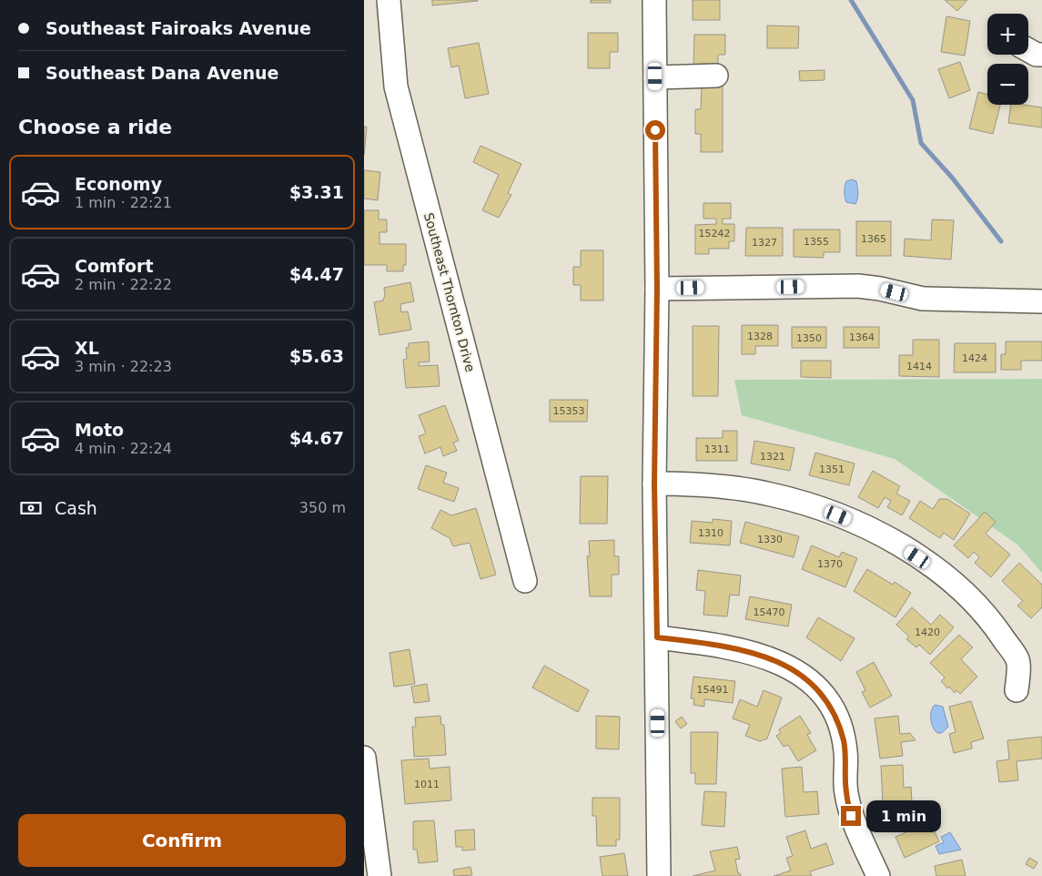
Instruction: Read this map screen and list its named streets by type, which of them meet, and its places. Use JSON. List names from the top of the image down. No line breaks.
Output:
{"streets":{"street":["Southeast Thornton Drive"]},"house_numbers":["15242","1365","1355","1327","1328","1364","1350","1424","1414","15353","1311","1321","1351","1310","1330","1370","15470","1420","15491","1011"],"page":{"banner":["Southeast Fairoaks Avenue","Southeast Dana Avenue"],"map_buttons":["+","−"],"heading":"Choose a ride","list":[{"name":"Economy","note":"1 min · 22:21","value":"$3.31"},{"name":"Comfort","note":"2 min · 22:22","value":"$4.47"},{"name":"XL","note":"3 min · 22:23","value":"$5.63"},{"name":"Moto","note":"4 min · 22:24","value":"$4.67"}],"pay":["Cash","350 m"],"bubble":"1 min","buttons":"Confirm"}}
